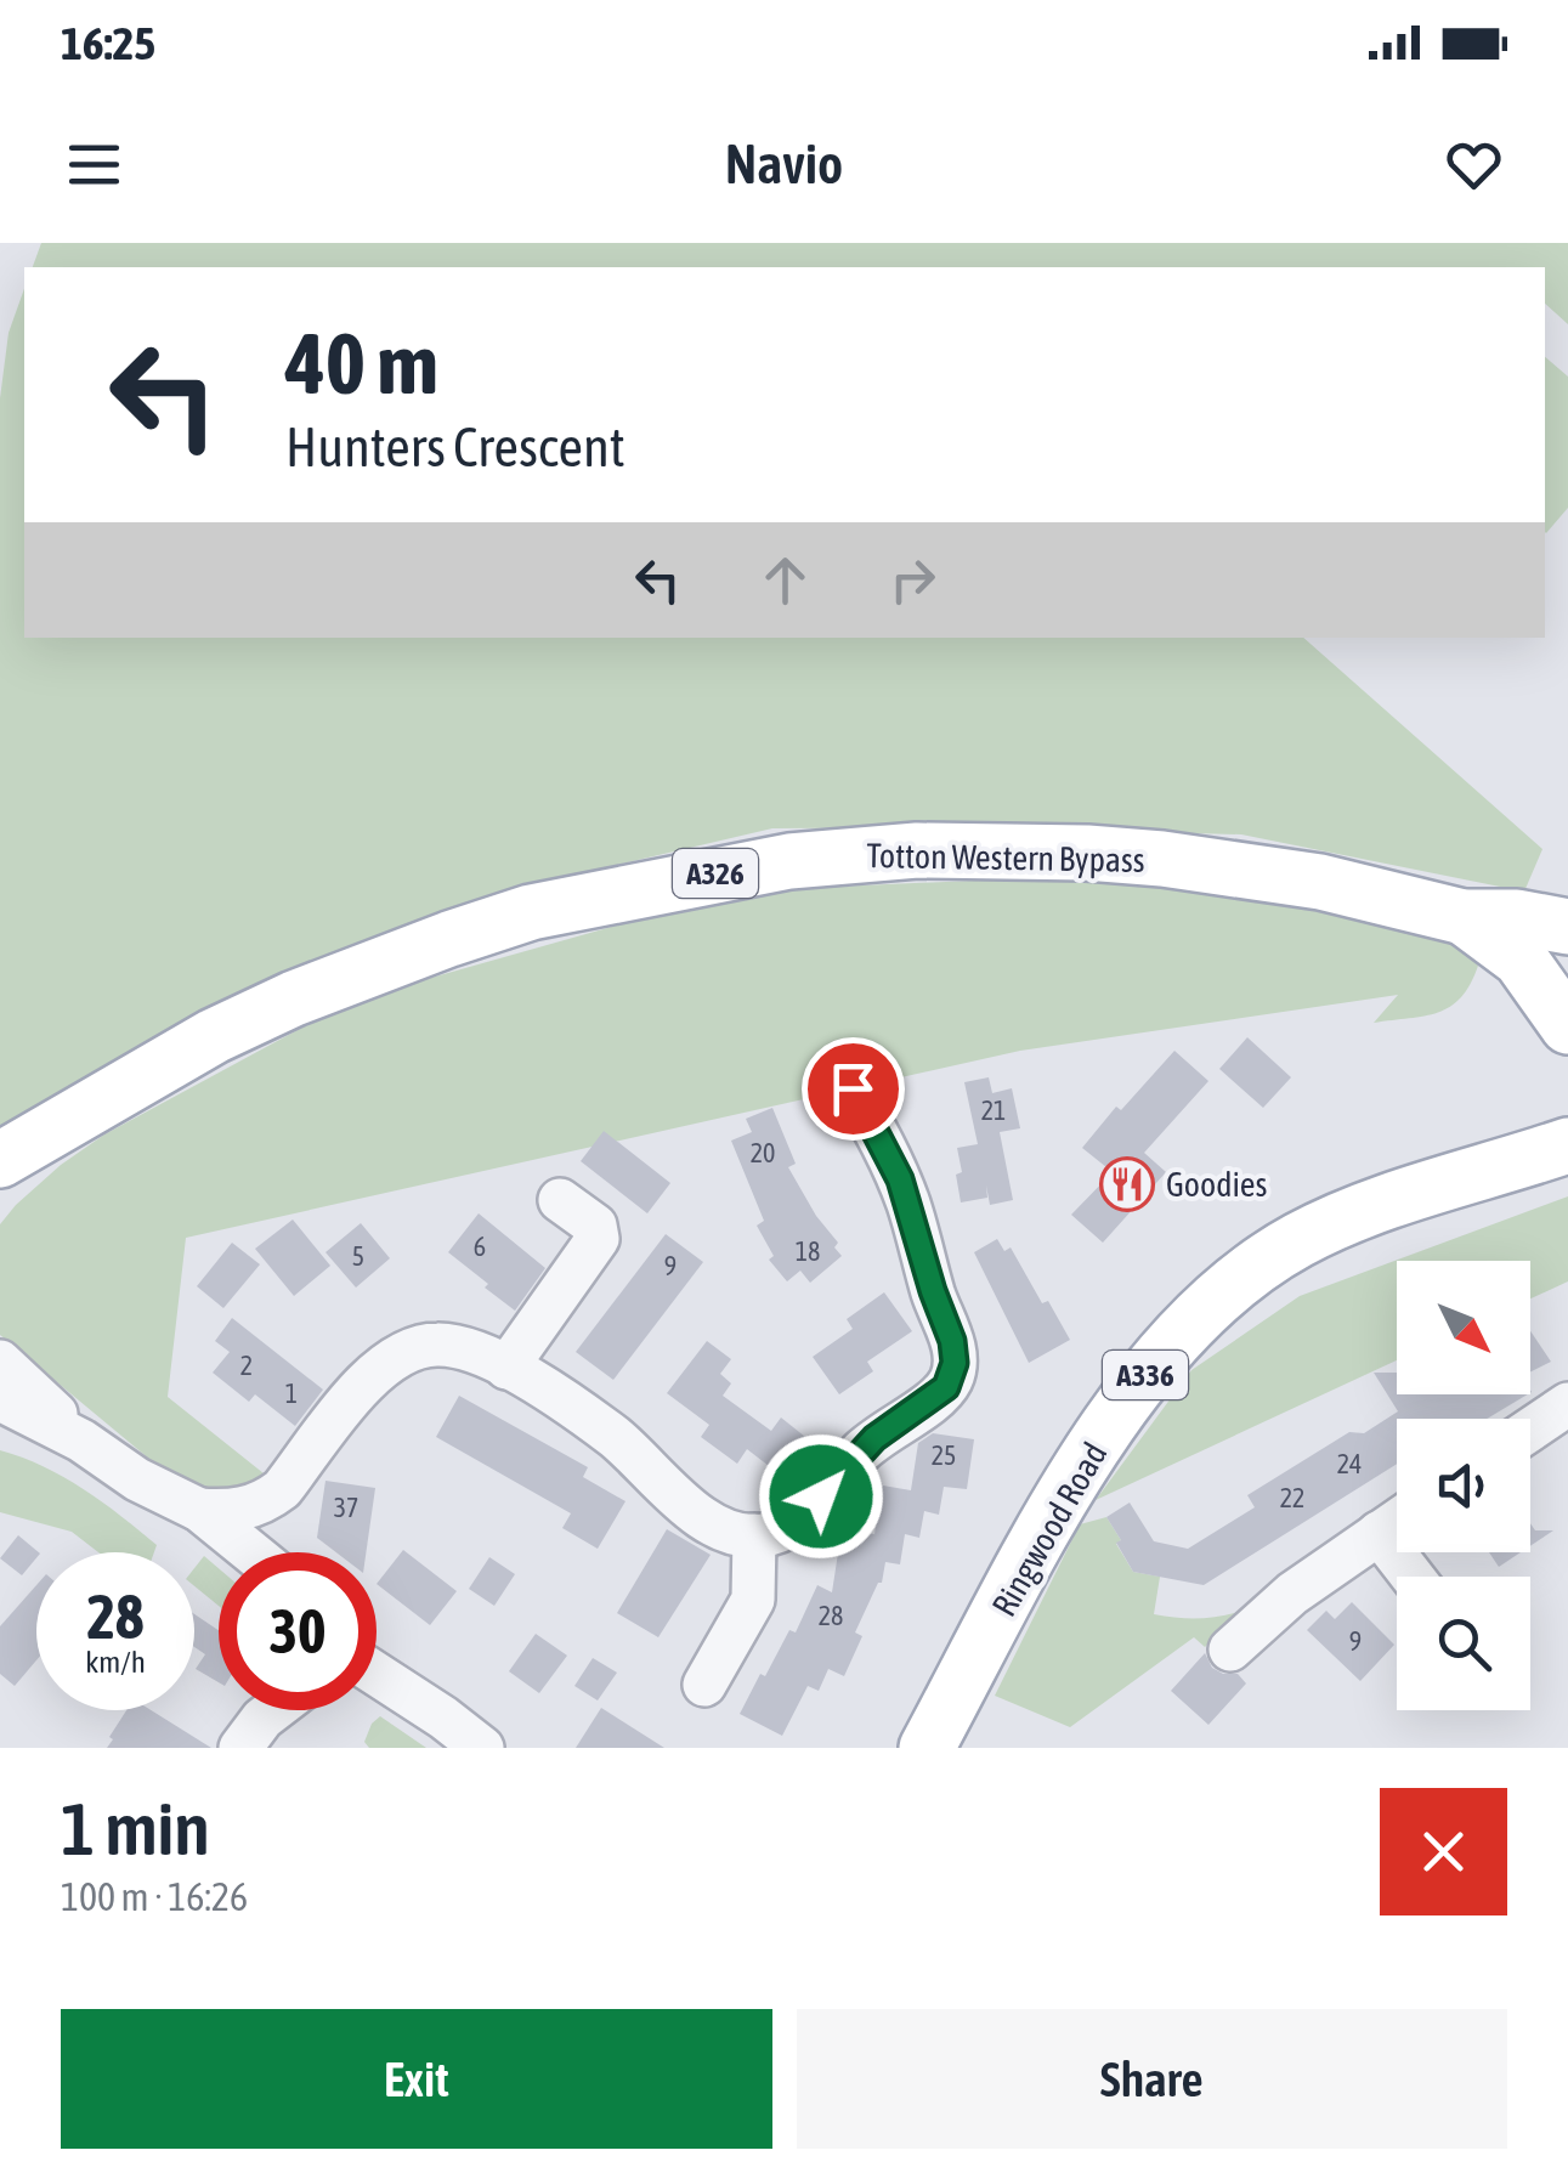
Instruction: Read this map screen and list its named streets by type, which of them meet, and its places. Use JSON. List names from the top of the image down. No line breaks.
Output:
{"streets":{"main road":["Totton Western Bypass","A326","A336","Ringwood Road"]},"places":{"restaurant":["Goodies"]},"house_numbers":["21","20","6","18","5","9","2","1","25","24","22","37","28","9"],"north":"bottom right","page":{"status":"16:25","header":"Navio","turn":["40 m","Hunters Crescent"],"speed":"28 km/h","limit":"30","heading":["1 min","100 m · 16:26"],"buttons":["Exit","Share"]}}
